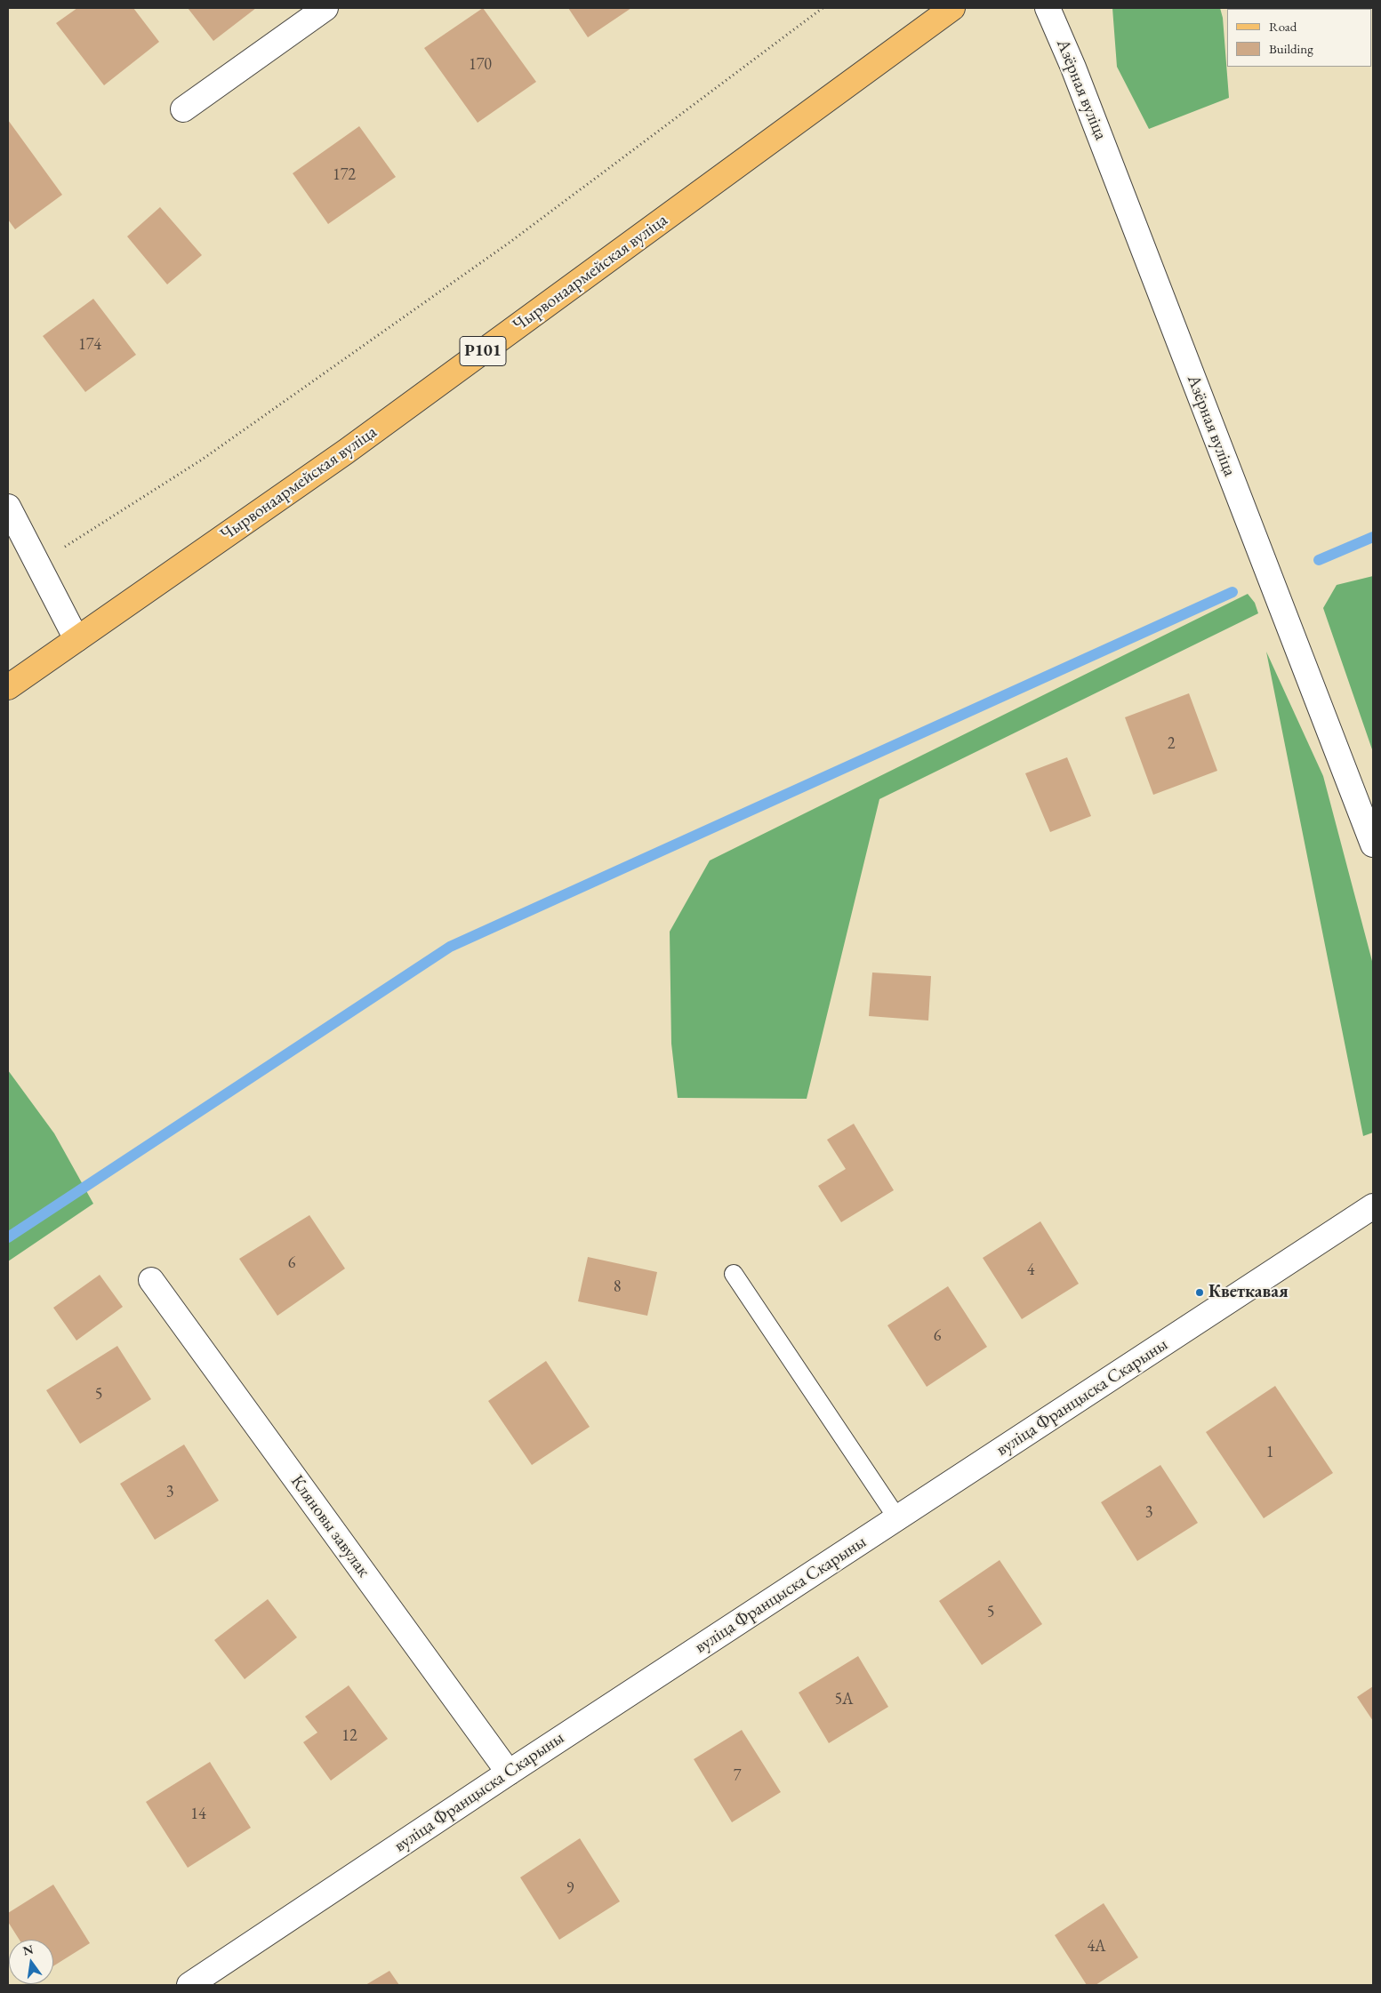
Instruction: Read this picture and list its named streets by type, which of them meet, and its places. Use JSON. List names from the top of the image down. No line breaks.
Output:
{"streets":{"main road":["Чырвонаармейская вуліца","Р101"],"street":["Азёрная вуліца","вуліца Францыска Скарыны","Кляновы завулак"]},"crossings":[["вуліца Францыска Скарыны","Кляновы завулак"]],"places":["Кветкавая"],"house_numbers":["170","172","174","2","6","4","8","6","5","1","3","3","5","5А","12","7","14","9","4А"],"legend":["Road","Building"],"north":"top"}
